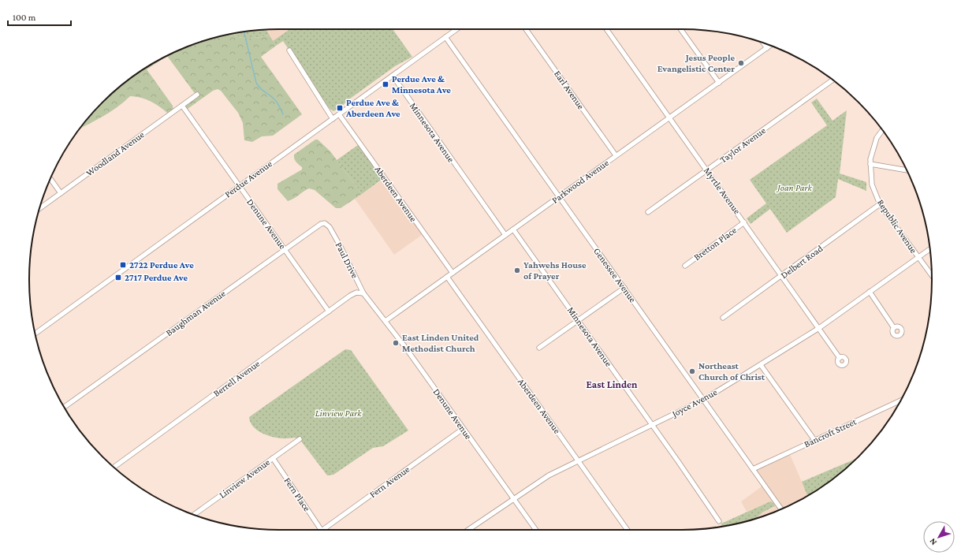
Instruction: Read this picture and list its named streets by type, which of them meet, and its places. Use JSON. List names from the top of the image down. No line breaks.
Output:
{"streets":{"street":["Earl Avenue","Minnesota Avenue","Taylor Avenue","Woodland Avenue","Perdue Avenue","Parkwood Avenue","Myrtle Avenue","Aberdeen Avenue","Denune Avenue","Republic Avenue","Bretton Place","Paul Drive","Delbert Road","Genessee Avenue","Baughman Avenue","Berrell Avenue","Joyce Avenue","Bancroft Street","Linview Avenue","Fern Avenue","Fern Place"]},"crossings":[["Earl Avenue","Parkwood Avenue"],["Minnesota Avenue","Perdue Avenue"],["Minnesota Avenue","Parkwood Avenue"],["Minnesota Avenue","Joyce Avenue"],["Taylor Avenue","Myrtle Avenue"],["Woodland Avenue","Denune Avenue"],["Perdue Avenue","Aberdeen Avenue"],["Perdue Avenue","Denune Avenue"],["Perdue Avenue","Genessee Avenue"],["Parkwood Avenue","Myrtle Avenue"],["Parkwood Avenue","Aberdeen Avenue"],["Parkwood Avenue","Denune Avenue"],["Parkwood Avenue","Genessee Avenue"],["Myrtle Avenue","Bretton Place"],["Myrtle Avenue","Delbert Road"],["Myrtle Avenue","Joyce Avenue"],["Aberdeen Avenue","Joyce Avenue"],["Denune Avenue","Paul Drive"],["Denune Avenue","Baughman Avenue"],["Denune Avenue","Berrell Avenue"],["Denune Avenue","Joyce Avenue"],["Denune Avenue","Fern Avenue"],["Republic Avenue","Delbert Road"],["Republic Avenue","Joyce Avenue"],["Paul Drive","Baughman Avenue"],["Paul Drive","Berrell Avenue"],["Genessee Avenue","Joyce Avenue"],["Genessee Avenue","Bancroft Street"],["Linview Avenue","Fern Place"]],"districts":["East Linden"],"parks":["Joan Park","Linview Park"],"places":{"other":["Jesus People Evangelistic Center","Yahwehs House of Prayer","East Linden United Methodist Church","Northeast Church of Christ"],"transit":["Perdue Ave & Minnesota Ave","Perdue Ave & Aberdeen Ave","2722 Perdue Ave","2717 Perdue Ave"]},"scale_bar":"100 m","north":"bottom left"}
